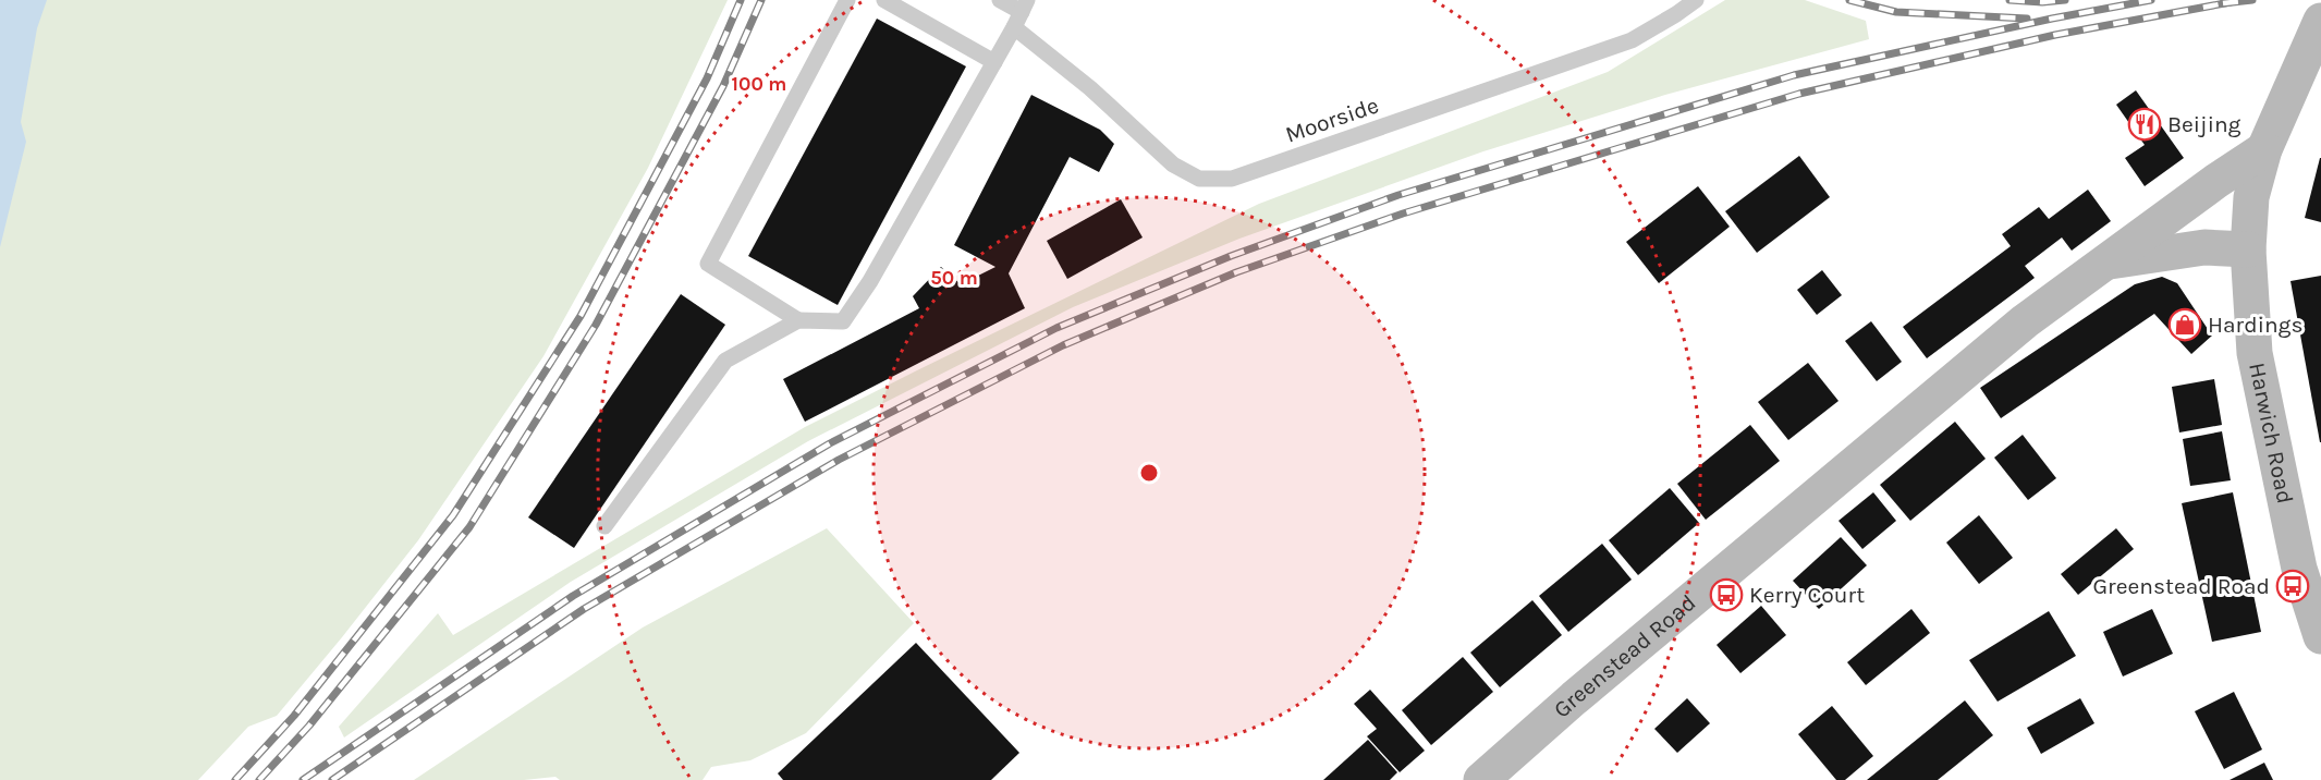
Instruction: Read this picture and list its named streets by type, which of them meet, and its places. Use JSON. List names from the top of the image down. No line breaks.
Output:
{"streets":{"street":["Harwich Road","Greenstead Road"],"lane":["Moorside"]},"crossings":[["Harwich Road","Greenstead Road"]],"places":{"restaurant":["Beijing"],"shop":["Hardings"],"bus stop":["Greenstead Road","Kerry Court"]},"rings":["100 m","50 m"]}
